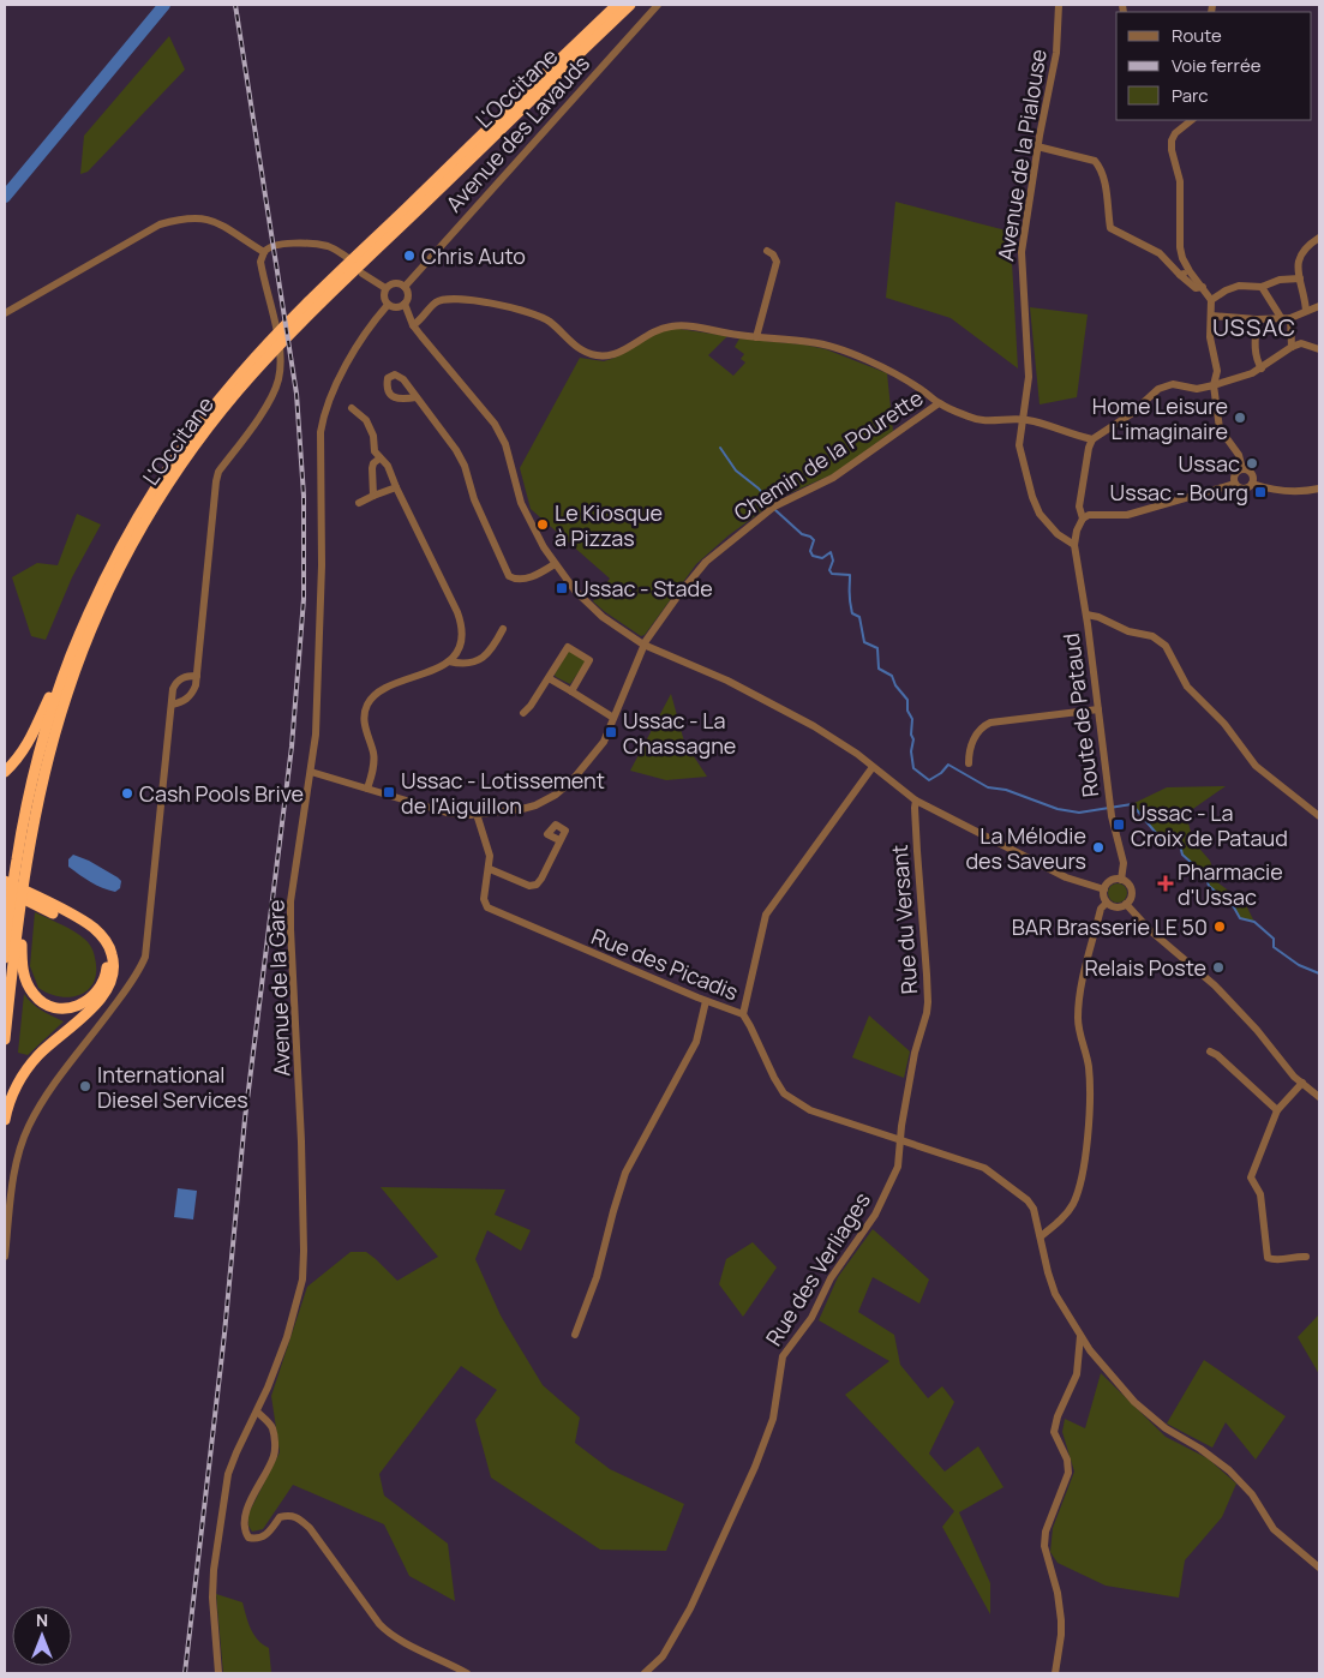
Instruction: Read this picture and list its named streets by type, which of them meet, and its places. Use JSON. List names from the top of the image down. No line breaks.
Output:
{"streets":{"highway":["L'Occitane"],"street":["Avenue des Lavauds","Avenue de la Pialouse","Chemin de la Pourette","Route de Pataud","Rue du Versant","Rue des Picadis","Avenue de la Gare","Rue des Verliages"]},"crossings":[["Avenue des Lavauds","Avenue de la Gare"],["Avenue de la Pialouse","Route de Pataud"],["Chemin de la Pourette","Avenue de la Gare"],["Rue du Versant","Rue des Picadis"],["Rue du Versant","Rue des Verliages"],["Rue des Picadis","Rue des Verliages"]],"districts":["USSAC"],"places":{"other":["Chris Auto","Home Leisure L'imaginaire","Ussac","Le Kiosque à Pizzas","Cash Pools Brive","La Mélodie des Saveurs","BAR Brasserie LE 50","Relais Poste","International Diesel Services"],"transit":["Ussac - Bourg","Ussac - Stade","Ussac - La Chassagne","Ussac - Lotissement de l'Aiguillon","Ussac - La Croix de Pataud"],"health":["Pharmacie d'Ussac"]},"legend":["Route","Voie ferrée","Parc"],"north":"top"}
